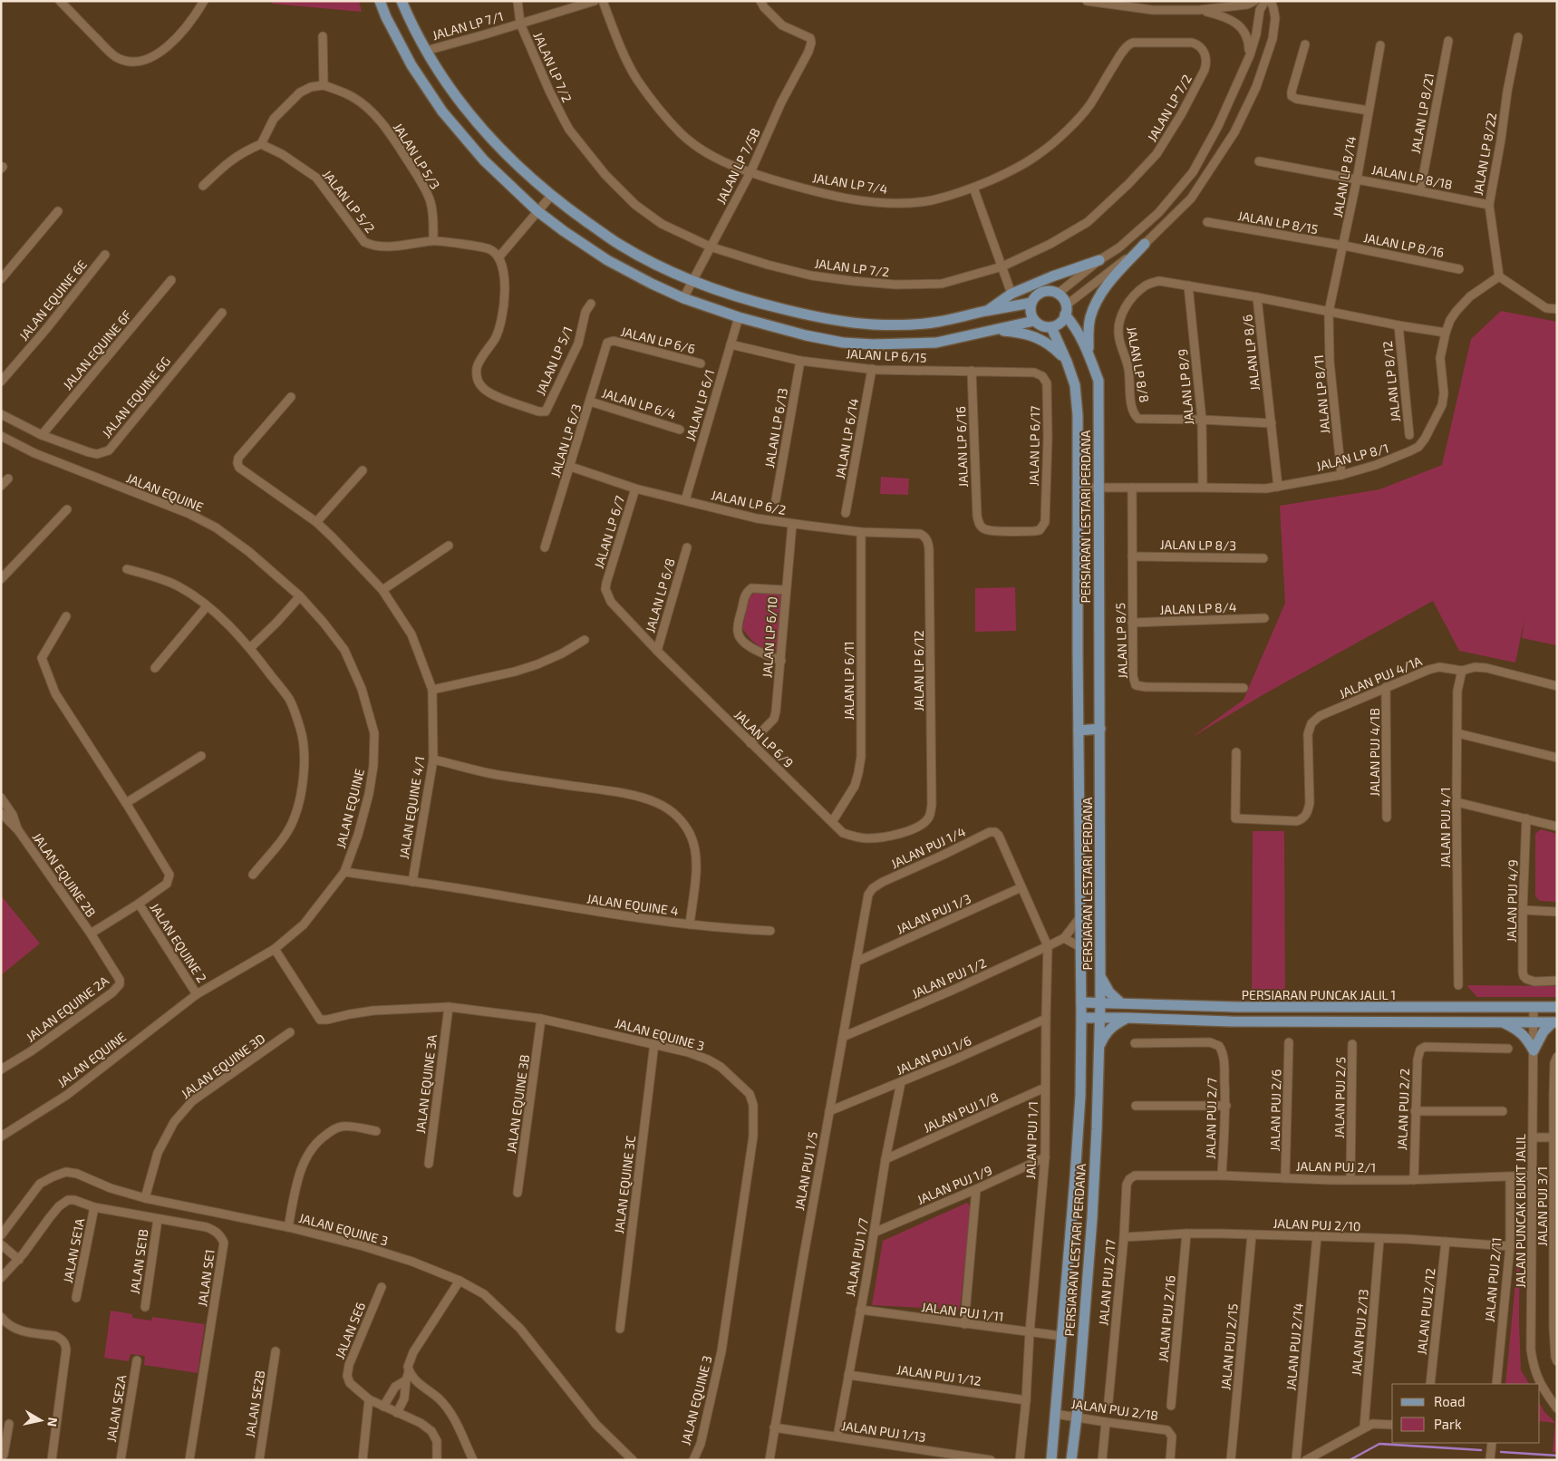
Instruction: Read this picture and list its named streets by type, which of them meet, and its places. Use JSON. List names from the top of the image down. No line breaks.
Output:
{"streets":{"main road":["PERSIARAN LESTARI PERDANA","PERSIARAN PUNCAK JALIL 1"],"street":["JALAN LP 7/1","JALAN LP 7/2","JALAN LP 8/21","JALAN LP 8/22","JALAN LP 5/3","JALAN LP 7/5B","JALAN LP 8/14","JALAN LP 8/18","JALAN LP 7/4","JALAN LP 5/2","JALAN LP 8/15","JALAN LP 8/16","JALAN EQUINE 6E","JALAN LP 6/6","JALAN EQUINE 6F","JALAN LP 8/6","JALAN LP 6/15","JALAN LP 5/1","JALAN LP 8/8","JALAN LP 8/12","JALAN LP 8/9","JALAN LP 8/11","JALAN EQUINE 6G","JALAN LP 6/4","JALAN LP 6/1","JALAN LP 6/13","JALAN LP 6/14","JALAN LP 6/3","JALAN LP 6/17","JALAN LP 6/16","JALAN LP 8/1","JALAN EQUINE","JALAN LP 6/2","JALAN LP 6/7","JALAN LP 8/3","JALAN LP 6/8","JALAN LP 8/4","JALAN LP 6/10","JALAN LP 8/5","JALAN LP 6/12","JALAN PUJ 4/1A","JALAN LP 6/11","JALAN LP 6/9","JALAN PUJ 4/1B","JALAN EQUINE 4/1","JALAN PUJ 4/1","JALAN PUJ 1/4","JALAN EQUINE 2B","JALAN PUJ 4/9","JALAN EQUINE 4","JALAN PUJ 1/3","JALAN EQUINE 2","JALAN PUJ 1/2","JALAN EQUINE 2A","JALAN EQUINE 3","JALAN PUJ 1/6","JALAN EQUINE 3D","JALAN EQUINE 3A","JALAN PUJ 2/5","JALAN EQUINE 3B","JALAN PUJ 2/2","JALAN PUJ 2/6","JALAN PUJ 1/8","JALAN PUJ 2/7","JALAN PUJ 1/1","JALAN PUJ 2/1","JALAN PUJ 1/5","JALAN EQUINE 3C","JALAN PUJ 1/9","JALAN PUJ 3/1","JALAN PUNCAK BUKIT JALIL","JALAN PUJ 2/10","JALAN SE1A","JALAN PUJ 1/7","JALAN SE1B","JALAN SE1","JALAN PUJ 2/11","JALAN PUJ 2/17","JALAN PUJ 1/11","JALAN PUJ 2/12","JALAN PUJ 2/16","JALAN SE6","JALAN PUJ 2/13","JALAN PUJ 2/15","JALAN PUJ 2/14","JALAN PUJ 1/12","JALAN SE2B","JALAN SE2A","JALAN PUJ 2/18","JALAN PUJ 1/13"]},"crossings":[["JALAN LP 7/1","JALAN LP 7/2"],["JALAN LP 7/2","JALAN LP 7/5B"],["JALAN LP 7/2","JALAN LP 7/4"],["JALAN LP 8/21","JALAN LP 8/18"],["JALAN LP 8/22","JALAN LP 8/18"],["JALAN LP 8/22","JALAN LP 8/1"],["JALAN LP 5/3","JALAN LP 5/2"],["JALAN LP 7/5B","JALAN LP 7/4"],["JALAN LP 8/14","JALAN LP 8/18"],["JALAN LP 8/14","JALAN LP 8/15"],["JALAN LP 8/14","JALAN LP 8/16"],["JALAN LP 8/14","JALAN LP 8/6"],["JALAN LP 8/14","JALAN LP 8/11"],["JALAN LP 8/15","JALAN LP 8/16"],["JALAN LP 6/6","JALAN LP 6/3"],["JALAN EQUINE 6F","JALAN EQUINE 6G"],["JALAN LP 8/6","JALAN LP 8/8"],["JALAN LP 8/6","JALAN LP 8/12"],["JALAN LP 8/6","JALAN LP 8/11"],["JALAN LP 8/6","JALAN LP 8/1"],["JALAN LP 6/15","JALAN LP 6/1"],["JALAN LP 6/15","JALAN LP 6/13"],["JALAN LP 6/15","JALAN LP 6/14"],["JALAN LP 6/15","JALAN LP 6/17"],["JALAN LP 6/15","JALAN LP 6/16"],["JALAN LP 8/8","JALAN LP 8/9"],["JALAN LP 8/9","JALAN LP 8/1"],["JALAN LP 8/11","JALAN LP 8/1"],["JALAN LP 6/4","JALAN LP 6/3"],["JALAN LP 6/1","JALAN LP 6/2"],["JALAN LP 6/3","JALAN LP 6/2"],["JALAN LP 6/17","JALAN LP 6/16"],["JALAN LP 8/1","PERSIARAN LESTARI PERDANA"],["JALAN LP 8/1","JALAN LP 8/5"],["JALAN EQUINE","JALAN EQUINE 4"],["JALAN EQUINE","JALAN EQUINE 2"],["JALAN EQUINE","JALAN EQUINE 3"],["JALAN LP 6/2","JALAN LP 6/7"],["JALAN LP 6/2","JALAN LP 6/10"],["JALAN LP 6/2","JALAN LP 6/12"],["JALAN LP 6/2","JALAN LP 6/11"],["PERSIARAN LESTARI PERDANA","JALAN PUJ 1/2"],["PERSIARAN LESTARI PERDANA","PERSIARAN PUNCAK JALIL 1"],["PERSIARAN LESTARI PERDANA","JALAN PUJ 1/11"],["PERSIARAN LESTARI PERDANA","JALAN PUJ 2/18"],["JALAN LP 6/7","JALAN LP 6/9"],["JALAN LP 8/3","JALAN LP 8/5"],["JALAN LP 6/8","JALAN LP 6/9"],["JALAN LP 8/4","JALAN LP 8/5"],["JALAN LP 6/10","JALAN LP 6/9"],["JALAN LP 6/12","JALAN LP 6/9"],["JALAN PUJ 4/1A","JALAN PUJ 4/1B"],["JALAN PUJ 4/1A","JALAN PUJ 4/1"],["JALAN LP 6/11","JALAN LP 6/9"],["JALAN EQUINE 4/1","JALAN EQUINE 4"],["JALAN PUJ 1/4","JALAN PUJ 1/1"],["JALAN PUJ 1/4","JALAN PUJ 1/5"],["JALAN EQUINE 2B","JALAN EQUINE 2A"],["JALAN PUJ 1/3","JALAN PUJ 1/1"],["JALAN PUJ 1/3","JALAN PUJ 1/5"],["JALAN PUJ 1/2","JALAN PUJ 1/1"],["JALAN PUJ 1/2","JALAN PUJ 1/5"],["PERSIARAN PUNCAK JALIL 1","JALAN PUNCAK BUKIT JALIL"],["JALAN EQUINE 3","JALAN EQUINE 3D"],["JALAN EQUINE 3","JALAN EQUINE 3A"],["JALAN EQUINE 3","JALAN EQUINE 3B"],["JALAN EQUINE 3","JALAN EQUINE 3C"],["JALAN PUJ 1/6","JALAN PUJ 1/1"],["JALAN PUJ 1/6","JALAN PUJ 1/5"],["JALAN PUJ 1/6","JALAN PUJ 1/7"],["JALAN PUJ 2/5","JALAN PUJ 2/1"],["JALAN PUJ 2/2","JALAN PUJ 2/1"],["JALAN PUJ 2/6","JALAN PUJ 2/1"],["JALAN PUJ 1/8","JALAN PUJ 1/1"],["JALAN PUJ 1/8","JALAN PUJ 1/7"],["JALAN PUJ 2/7","JALAN PUJ 2/1"],["JALAN PUJ 1/1","JALAN PUJ 1/9"],["JALAN PUJ 1/1","JALAN PUJ 1/11"],["JALAN PUJ 1/1","JALAN PUJ 1/12"],["JALAN PUJ 2/1","JALAN PUNCAK BUKIT JALIL"],["JALAN PUJ 2/1","JALAN PUJ 2/11"],["JALAN PUJ 2/1","JALAN PUJ 2/17"],["JALAN PUJ 1/5","JALAN PUJ 1/13"],["JALAN PUJ 1/9","JALAN PUJ 1/7"],["JALAN PUJ 2/10","JALAN PUJ 2/11"],["JALAN PUJ 2/10","JALAN PUJ 2/17"],["JALAN PUJ 2/10","JALAN PUJ 2/12"],["JALAN PUJ 2/10","JALAN PUJ 2/16"],["JALAN PUJ 2/10","JALAN PUJ 2/13"],["JALAN PUJ 2/10","JALAN PUJ 2/15"],["JALAN PUJ 2/10","JALAN PUJ 2/14"],["JALAN SE1A","JALAN SE1"],["JALAN PUJ 1/7","JALAN PUJ 1/11"],["JALAN PUJ 1/7","JALAN PUJ 1/12"],["JALAN PUJ 1/7","JALAN PUJ 1/13"],["JALAN SE1B","JALAN SE1"]],"legend":["Road","Park"],"north":"right"}
